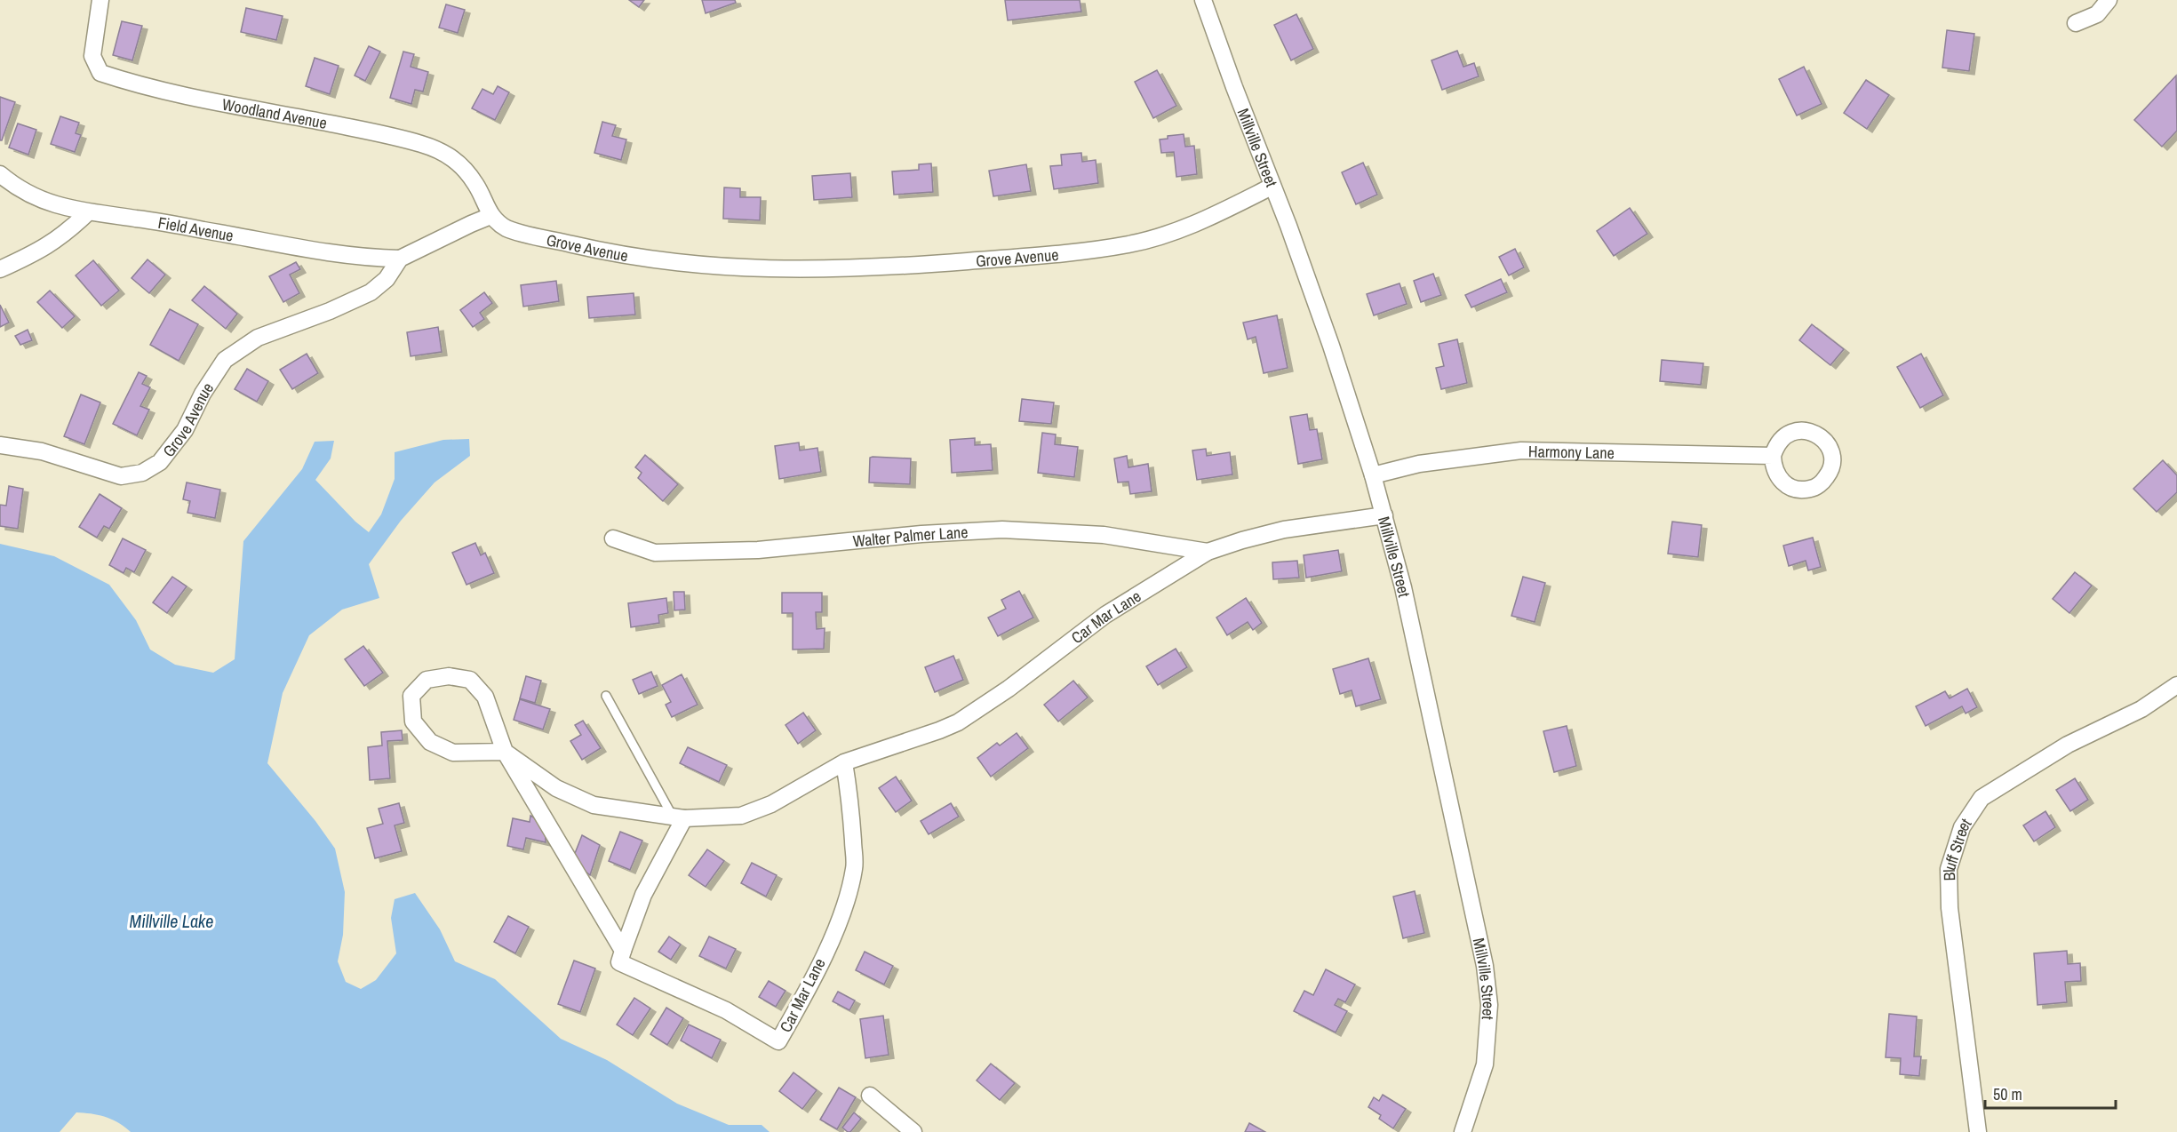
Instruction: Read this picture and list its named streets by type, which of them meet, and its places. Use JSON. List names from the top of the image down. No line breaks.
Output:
{"streets":{"street":["Woodland Avenue","Millville Street","Field Avenue","Grove Avenue","Harmony Lane","Walter Palmer Lane","Car Mar Lane","Bluff Street"]},"crossings":[["Woodland Avenue","Grove Avenue"],["Millville Street","Grove Avenue"],["Millville Street","Harmony Lane"],["Millville Street","Car Mar Lane"],["Field Avenue","Grove Avenue"],["Walter Palmer Lane","Car Mar Lane"]],"water":["Millville Lake"],"scale_bar":"50 m"}
